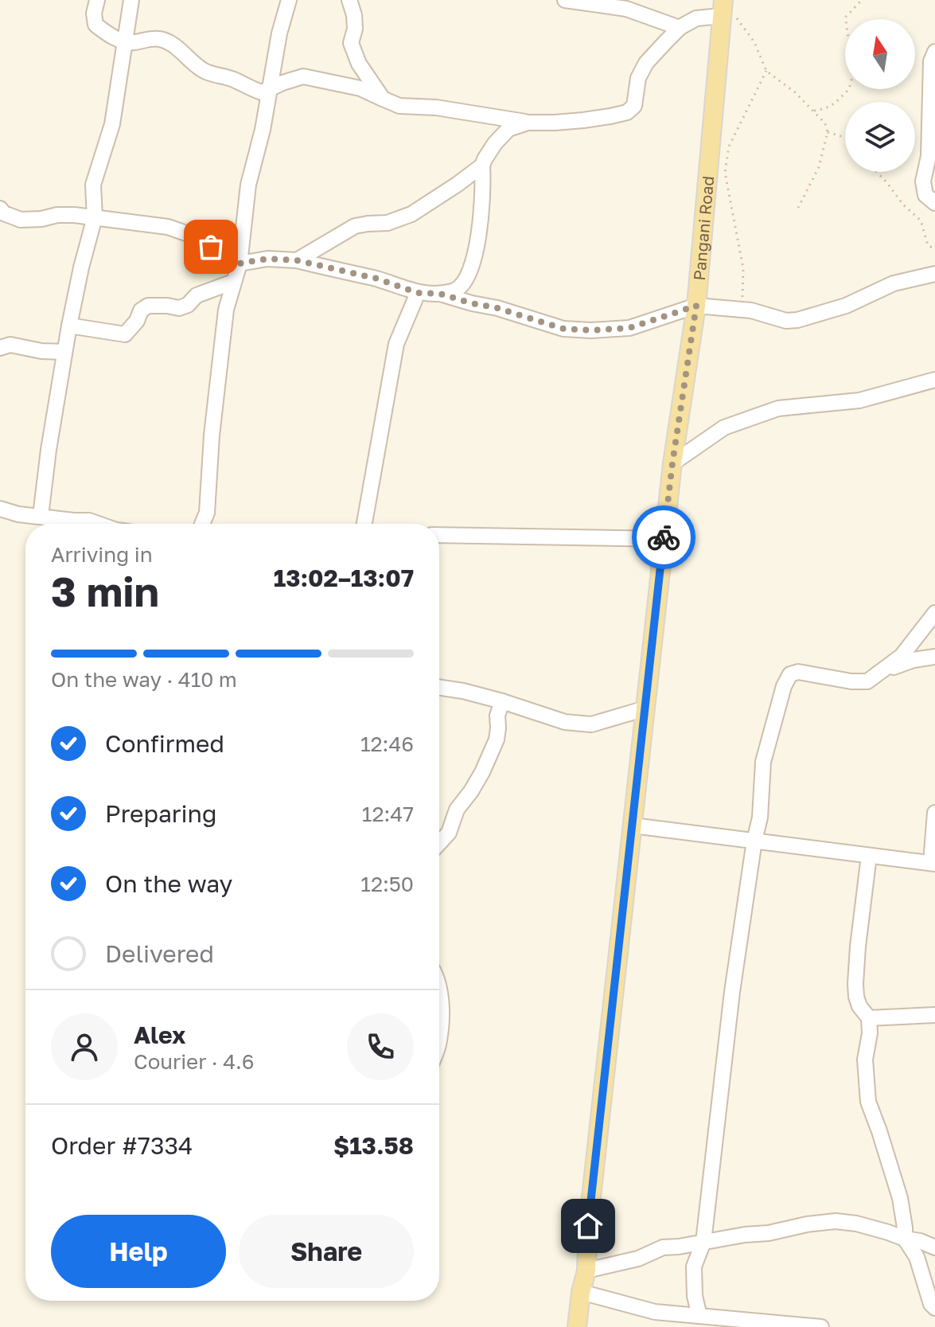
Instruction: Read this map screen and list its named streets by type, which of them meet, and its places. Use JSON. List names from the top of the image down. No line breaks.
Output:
{"streets":{"main road":["Pangani Road"]},"north":"top","page":{"heading":["3 min","Arriving in","13:02–13:07"],"panel":["Alex","Courier · 4.6","Order #7334","$13.58"],"bar":"On the way · 410 m","list":[["Confirmed","12:46"],["Preparing","12:47"],["On the way","12:50"],"Delivered"],"buttons":["Help","Share"]}}
